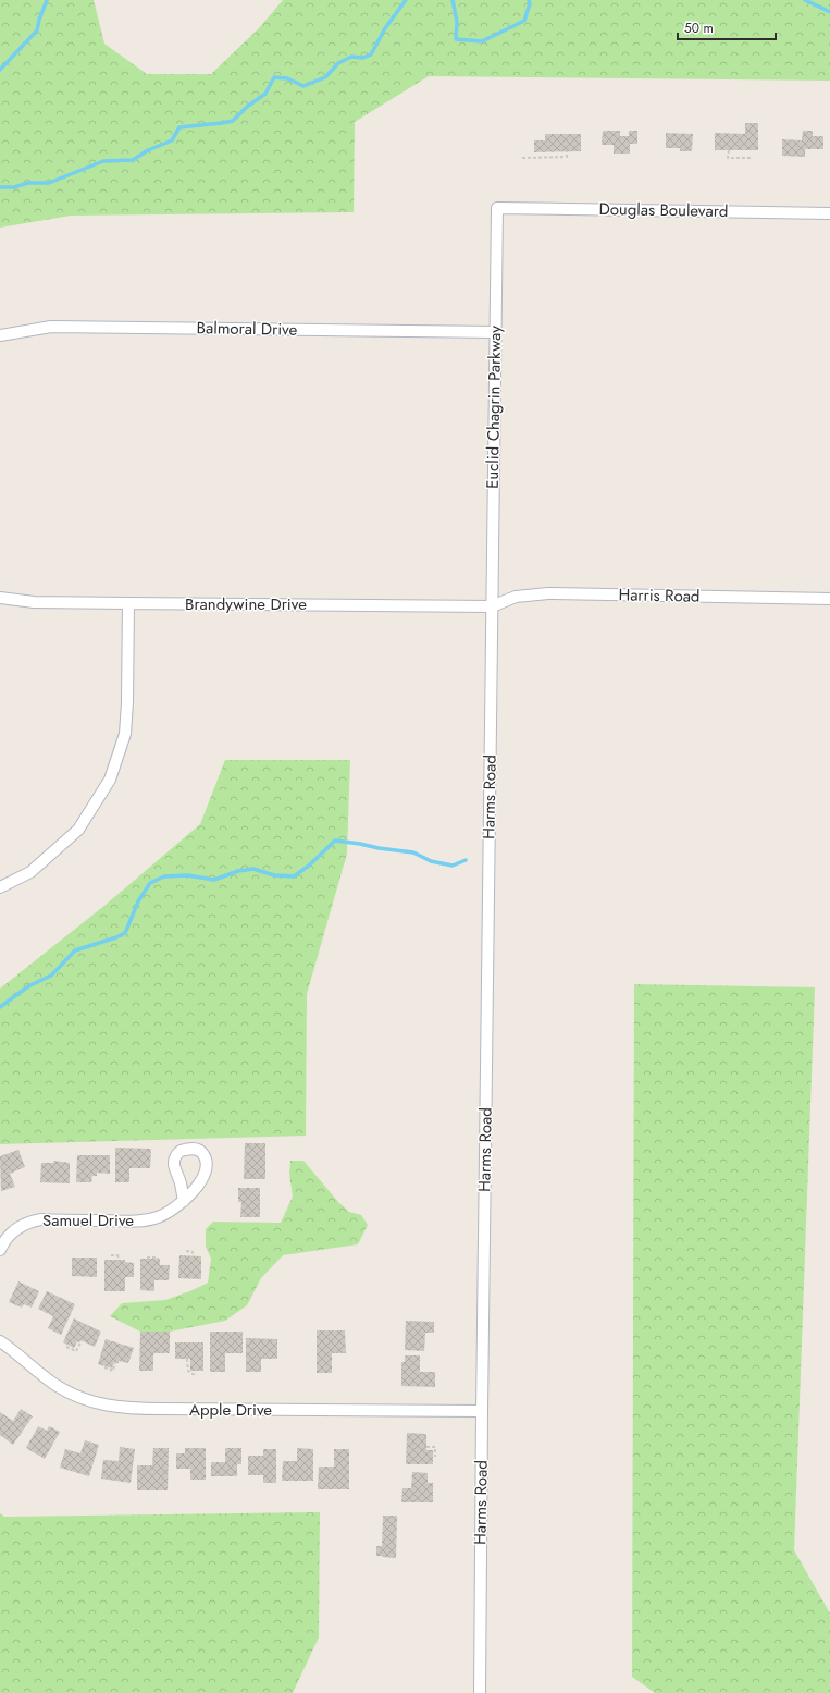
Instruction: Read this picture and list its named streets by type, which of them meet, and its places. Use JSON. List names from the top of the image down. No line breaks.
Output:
{"streets":{"street":["Douglas Boulevard","Balmoral Drive","Euclid Chagrin Parkway","Harris Road","Brandywine Drive","Harms Road","Samuel Drive","Apple Drive"]},"crossings":[["Douglas Boulevard","Euclid Chagrin Parkway"],["Balmoral Drive","Euclid Chagrin Parkway"],["Euclid Chagrin Parkway","Harris Road"],["Euclid Chagrin Parkway","Brandywine Drive"],["Euclid Chagrin Parkway","Harms Road"],["Harris Road","Brandywine Drive"],["Harris Road","Harms Road"],["Brandywine Drive","Harms Road"],["Harms Road","Apple Drive"]],"scale_bar":"50 m"}
